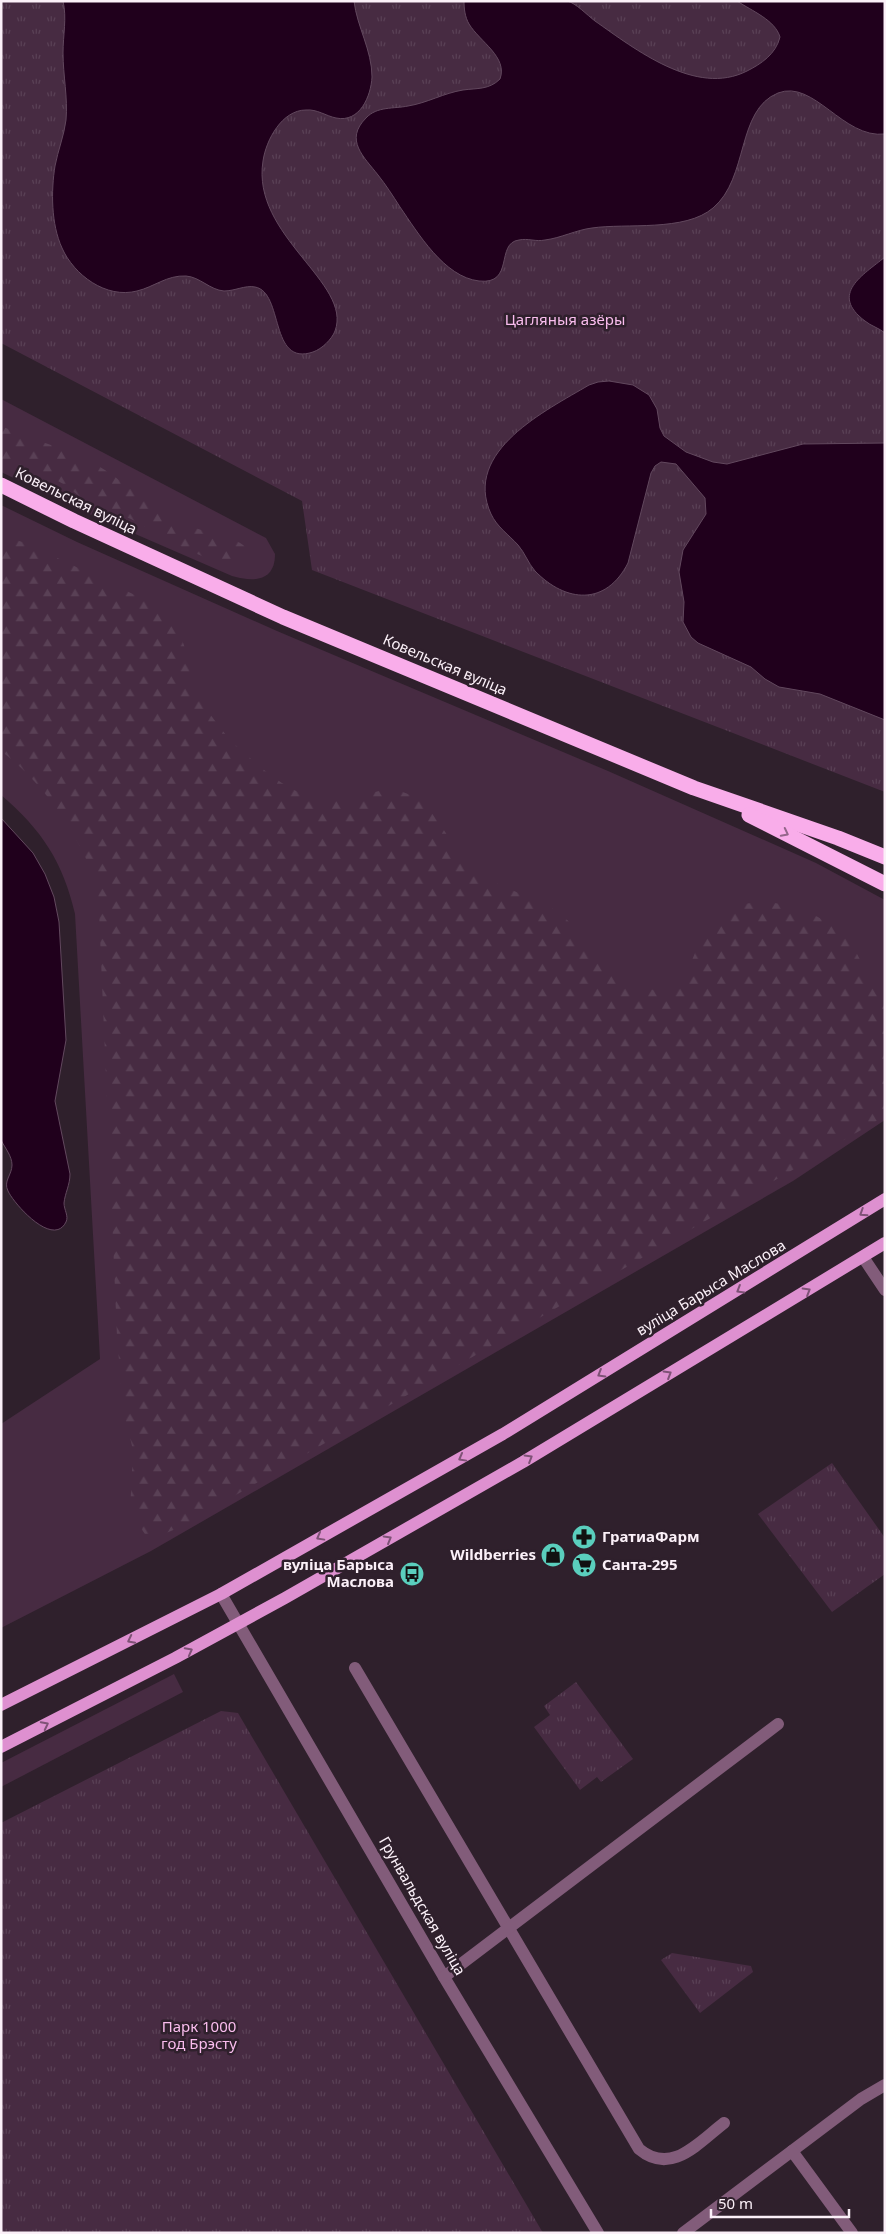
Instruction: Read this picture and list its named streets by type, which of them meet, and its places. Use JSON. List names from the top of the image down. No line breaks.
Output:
{"streets":{"highway":["Ковельская вуліца"],"main road":["вуліца Барыса Маслова"],"street":["Грунвальдская вуліца"]},"crossings":[["вуліца Барыса Маслова","Грунвальдская вуліца"]],"parks":["Цагляныя азёры","Парк 1000 год Брэсту"],"places":{"pharmacy":["ГратиаФарм"],"shop":["Wildberries"],"supermarket":["Санта-295"],"bus stop":["вуліца Барыса Маслова"]},"scale_bar":"50 m"}
